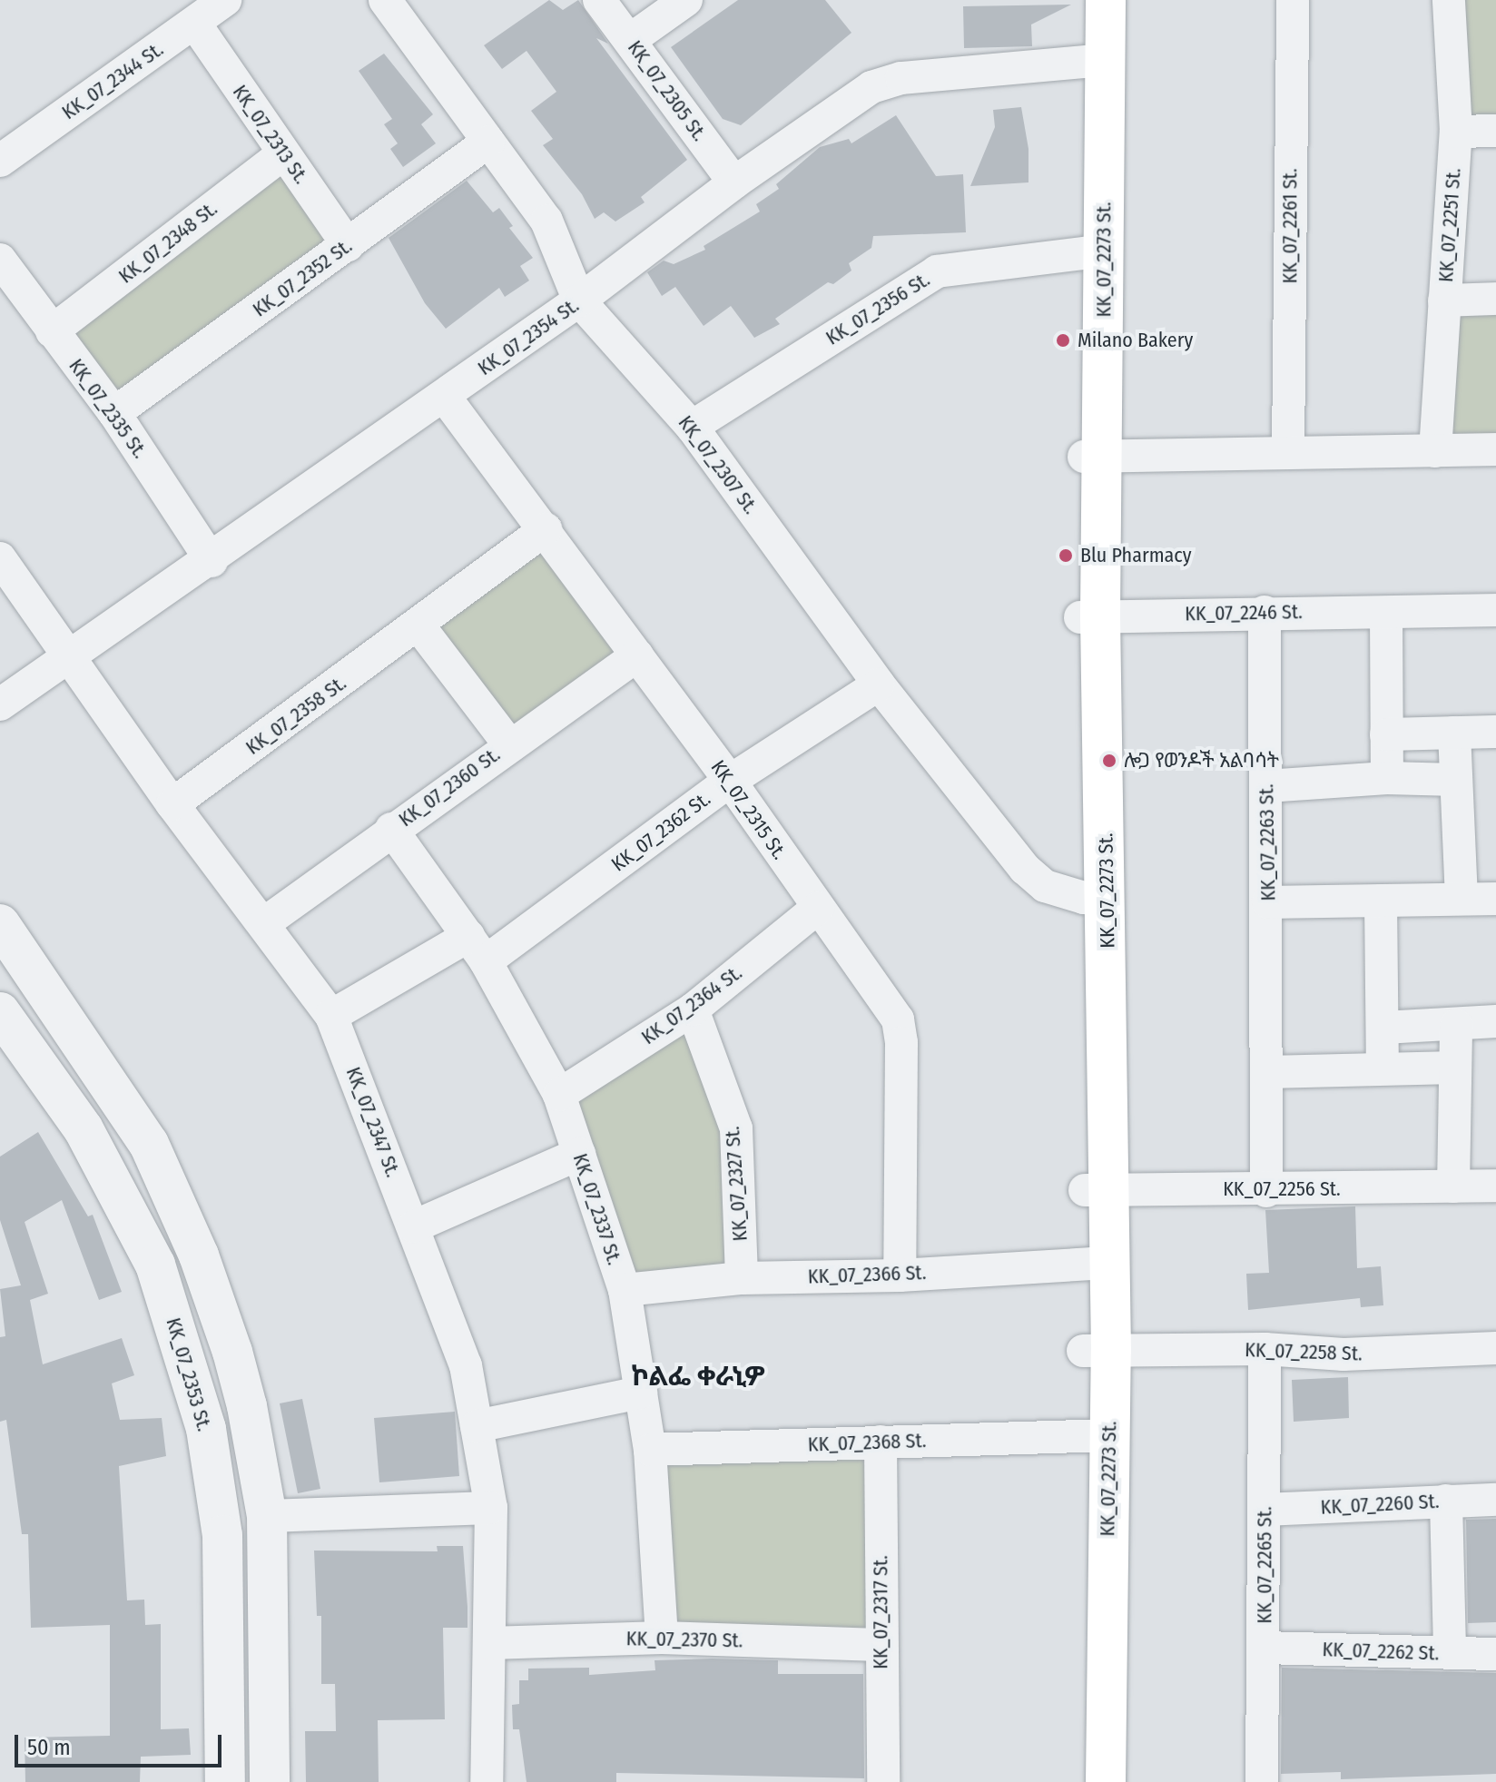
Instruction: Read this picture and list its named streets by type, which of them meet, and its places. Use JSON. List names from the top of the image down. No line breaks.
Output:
{"streets":{"main road":["KK_07_2273 St."],"street":["KK_07_2344 St.","KK_07_2305 St.","KK_07_2313 St.","KK_07_2251 St.","KK_07_2261 St.","KK_07_2348 St.","KK_07_2352 St.","KK_07_2356 St.","KK_07_2354 St.","KK_07_2335 St.","KK_07_2307 St.","KK_07_2246 St.","KK_07_2358 St.","KK_07_2360 St.","KK_07_2315 St.","KK_07_2362 St.","KK_07_2263 St.","KK_07_2364 St.","KK_07_2347 St.","KK_07_2327 St.","KK_07_2256 St.","KK_07_2337 St.","KK_07_2366 St.","KK_07_2258 St.","KK_07_2353 St.","KK_07_2368 St.","KK_07_2260 St.","KK_07_2265 St.","KK_07_2317 St.","KK_07_2370 St.","KK_07_2262 St."]},"crossings":[["KK_07_2344 St.","KK_07_2313 St."],["KK_07_2305 St.","KK_07_2354 St."],["KK_07_2313 St.","KK_07_2348 St."],["KK_07_2313 St.","KK_07_2352 St."],["KK_07_2348 St.","KK_07_2335 St."],["KK_07_2273 St.","KK_07_2356 St."],["KK_07_2273 St.","KK_07_2354 St."],["KK_07_2273 St.","KK_07_2307 St."],["KK_07_2273 St.","KK_07_2246 St."],["KK_07_2273 St.","KK_07_2256 St."],["KK_07_2273 St.","KK_07_2366 St."],["KK_07_2273 St.","KK_07_2258 St."],["KK_07_2273 St.","KK_07_2368 St."],["KK_07_2352 St.","KK_07_2335 St."],["KK_07_2352 St.","KK_07_2307 St."],["KK_07_2356 St.","KK_07_2307 St."],["KK_07_2354 St.","KK_07_2335 St."],["KK_07_2354 St.","KK_07_2307 St."],["KK_07_2354 St.","KK_07_2315 St."],["KK_07_2354 St.","KK_07_2347 St."],["KK_07_2307 St.","KK_07_2362 St."],["KK_07_2246 St.","KK_07_2263 St."],["KK_07_2358 St.","KK_07_2315 St."],["KK_07_2358 St.","KK_07_2347 St."],["KK_07_2360 St.","KK_07_2315 St."],["KK_07_2360 St.","KK_07_2347 St."],["KK_07_2360 St.","KK_07_2337 St."],["KK_07_2315 St.","KK_07_2362 St."],["KK_07_2315 St.","KK_07_2364 St."],["KK_07_2315 St.","KK_07_2366 St."],["KK_07_2362 St.","KK_07_2347 St."],["KK_07_2362 St.","KK_07_2337 St."],["KK_07_2263 St.","KK_07_2256 St."],["KK_07_2364 St.","KK_07_2327 St."],["KK_07_2364 St.","KK_07_2337 St."],["KK_07_2347 St.","KK_07_2370 St."],["KK_07_2327 St.","KK_07_2366 St."],["KK_07_2337 St.","KK_07_2366 St."],["KK_07_2337 St.","KK_07_2368 St."],["KK_07_2337 St.","KK_07_2370 St."],["KK_07_2258 St.","KK_07_2265 St."],["KK_07_2368 St.","KK_07_2317 St."],["KK_07_2260 St.","KK_07_2265 St."],["KK_07_2265 St.","KK_07_2262 St."],["KK_07_2317 St.","KK_07_2370 St."]],"districts":["ኮልፌ ቀራኒዎ"],"places":["Milano Bakery","Blu Pharmacy","ሎጋ የወንዶች አልባሳት"],"scale_bar":"50 m"}
